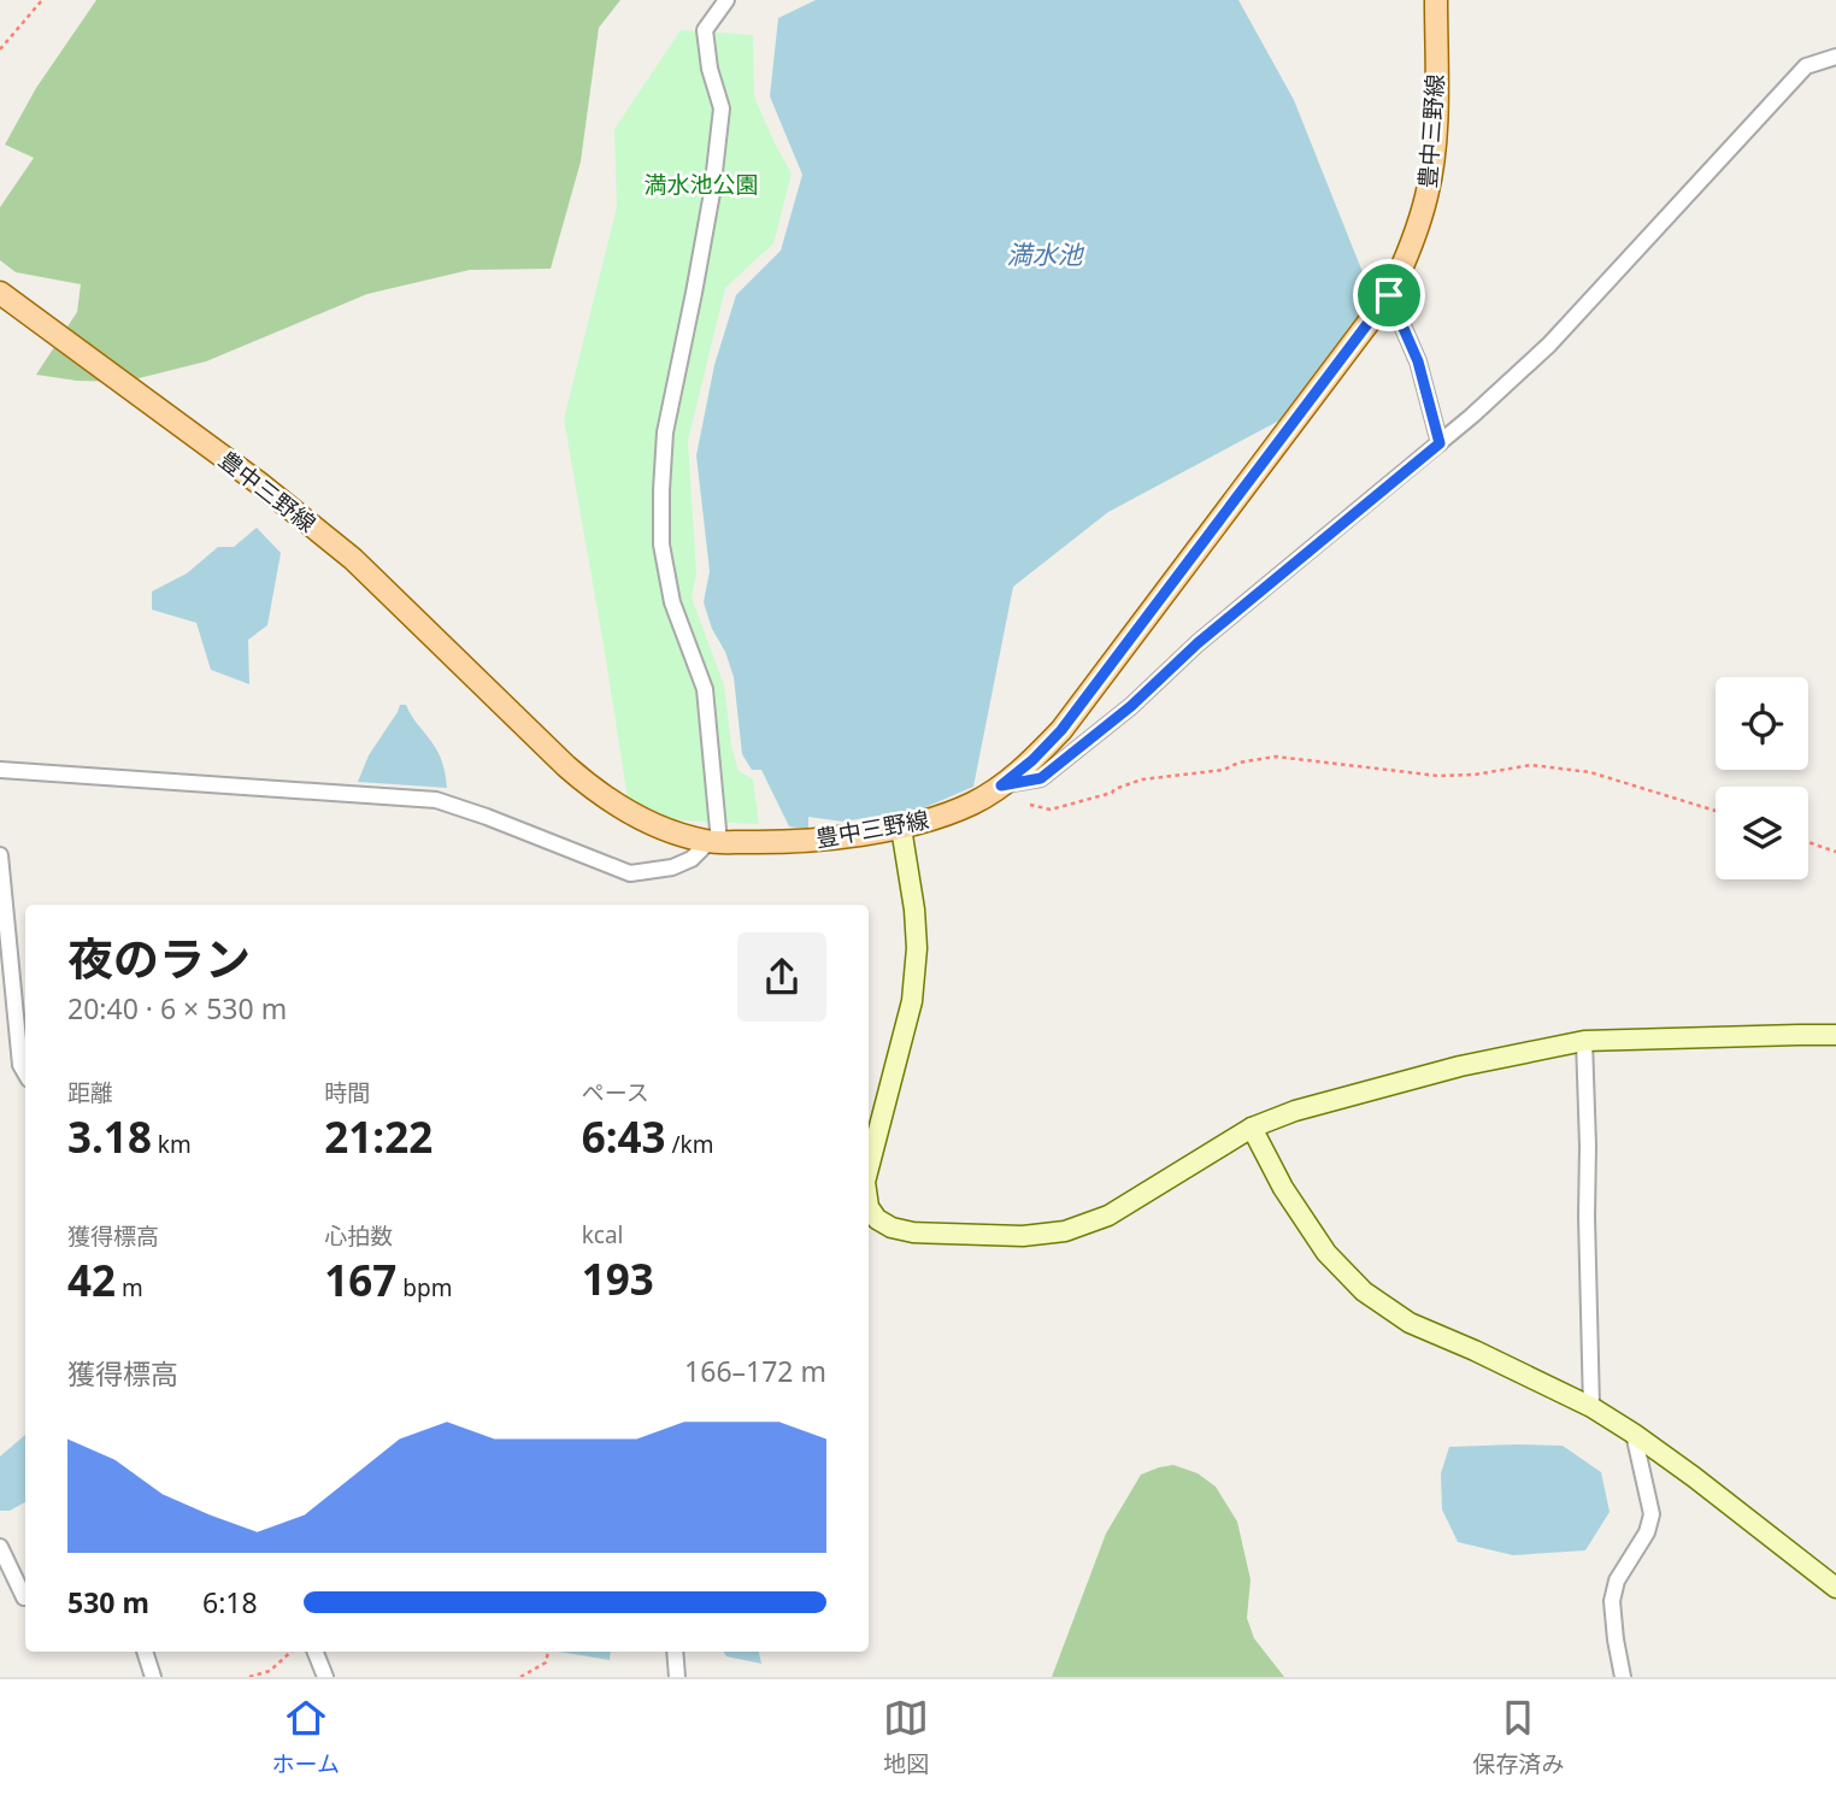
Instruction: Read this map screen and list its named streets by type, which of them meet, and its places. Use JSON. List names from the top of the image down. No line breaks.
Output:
{"streets":{"main road":["豊中三野線"]},"water":["満水池"],"parks":["満水池公園"],"page":{"heading":["夜のラン","20:40 · 6 × 530 m"],"stats":[["距離","3.18 km"],["時間","21:22"],["ペース","6:43 /km"],["獲得標高","42 m"],["心拍数","167 bpm"],["kcal","193"]],"chart":["獲得標高","166–172 m"],"list":[{"name":"530 m","note":"6:18"}],"tabs":["ホーム","地図","保存済み"]}}
